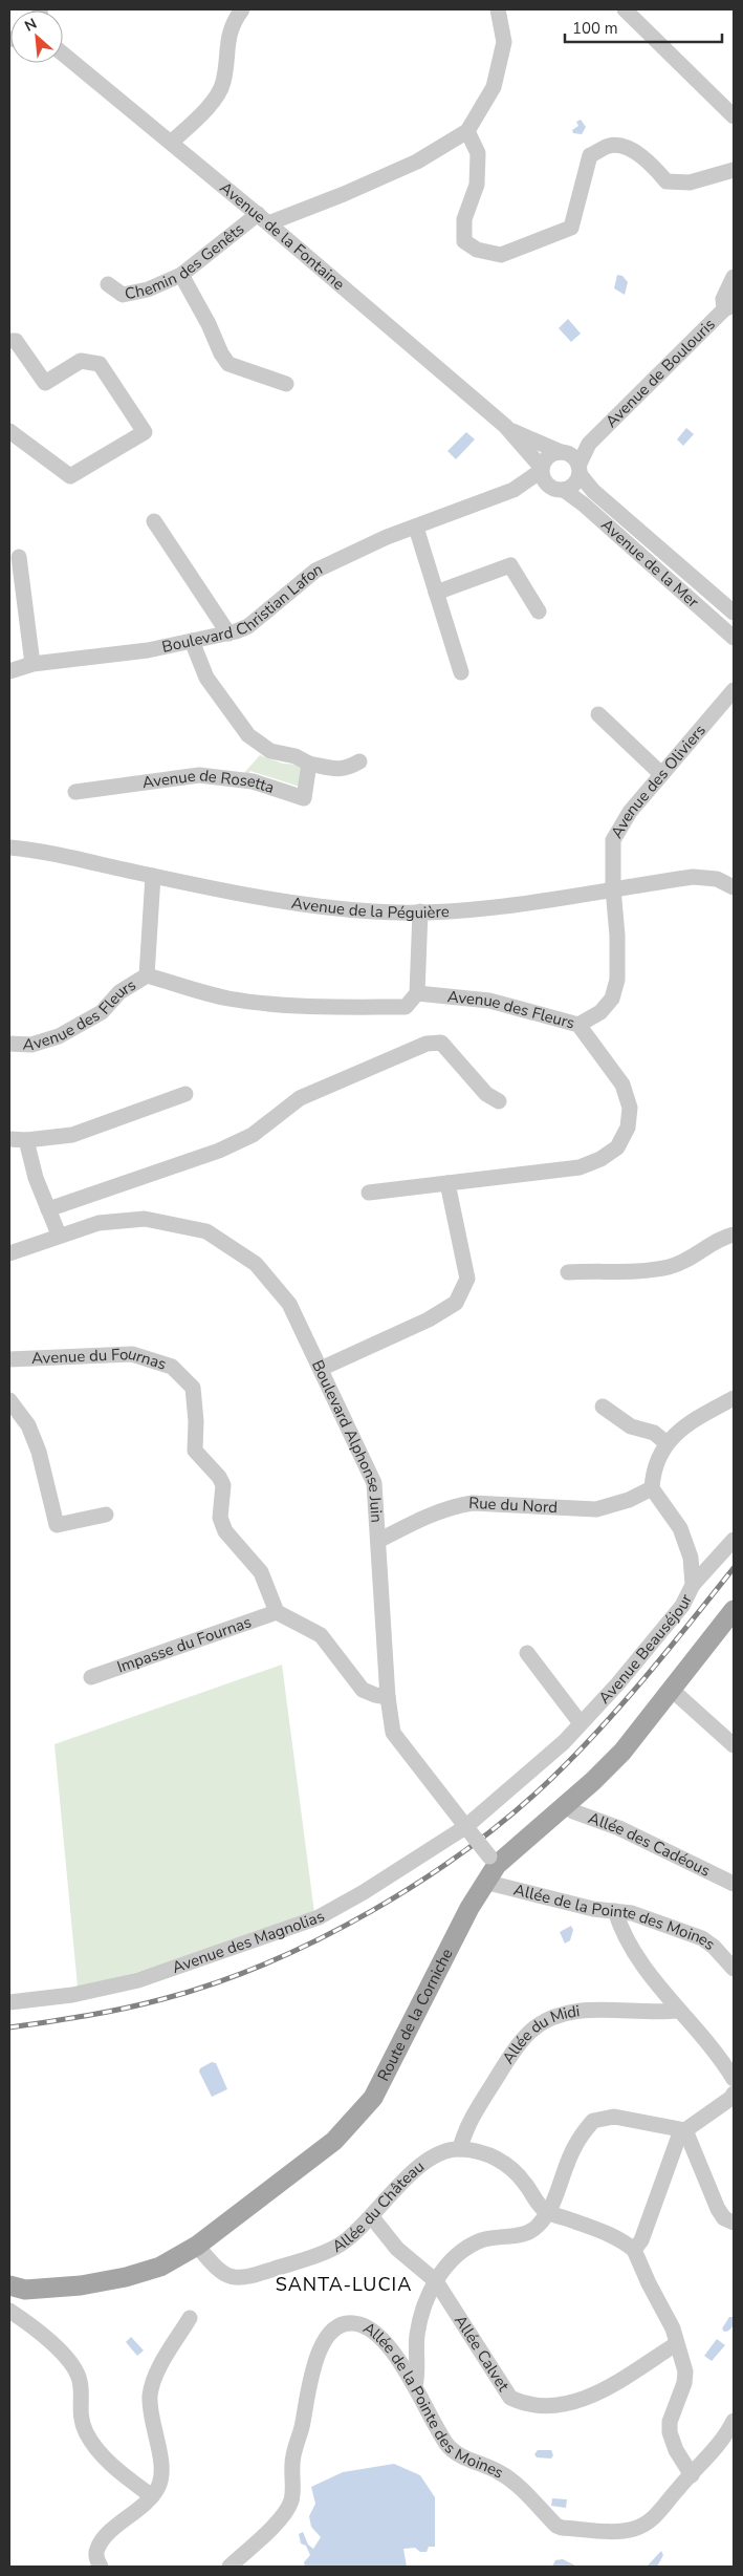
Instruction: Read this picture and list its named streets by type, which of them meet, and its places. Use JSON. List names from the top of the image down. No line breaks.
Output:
{"streets":{"main road":["Route de la Corniche"],"street":["Avenue de la Fontaine","Chemin des Genêts","Avenue de Boulouris","Avenue de la Mer","Boulevard Christian Lafon","Avenue des Oliviers","Avenue de Rosetta","Avenue de la Péguière","Avenue des Fleurs","Avenue du Fournas","Boulevard Alphonse Juin","Rue du Nord","Impasse du Fournas","Avenue Beauséjour","Allée des Cadéous","Allée de la Pointe des Moines","Avenue des Magnolias","Allée du Midi","Allée du Château","Allée Calvet"]},"crossings":[["Avenue de la Fontaine","Chemin des Genêts"],["Avenue de la Fontaine","Avenue de Boulouris"],["Avenue de la Fontaine","Avenue de la Mer"],["Avenue de la Fontaine","Boulevard Christian Lafon"],["Avenue de Boulouris","Avenue de la Mer"],["Avenue de Boulouris","Boulevard Christian Lafon"],["Avenue de la Mer","Boulevard Christian Lafon"],["Avenue des Oliviers","Avenue de la Péguière"],["Avenue des Oliviers","Avenue des Fleurs"],["Avenue du Fournas","Impasse du Fournas"],["Boulevard Alphonse Juin","Rue du Nord"],["Boulevard Alphonse Juin","Avenue Beauséjour"],["Boulevard Alphonse Juin","Avenue des Magnolias"],["Boulevard Alphonse Juin","Route de la Corniche"],["Rue du Nord","Avenue Beauséjour"],["Avenue Beauséjour","Avenue des Magnolias"],["Allée des Cadéous","Route de la Corniche"],["Allée de la Pointe des Moines","Route de la Corniche"],["Route de la Corniche","Allée du Château"],["Allée du Midi","Allée du Château"],["Allée du Château","Allée Calvet"]],"districts":["SANTA-LUCIA"],"scale_bar":"100 m","north":"top left"}
